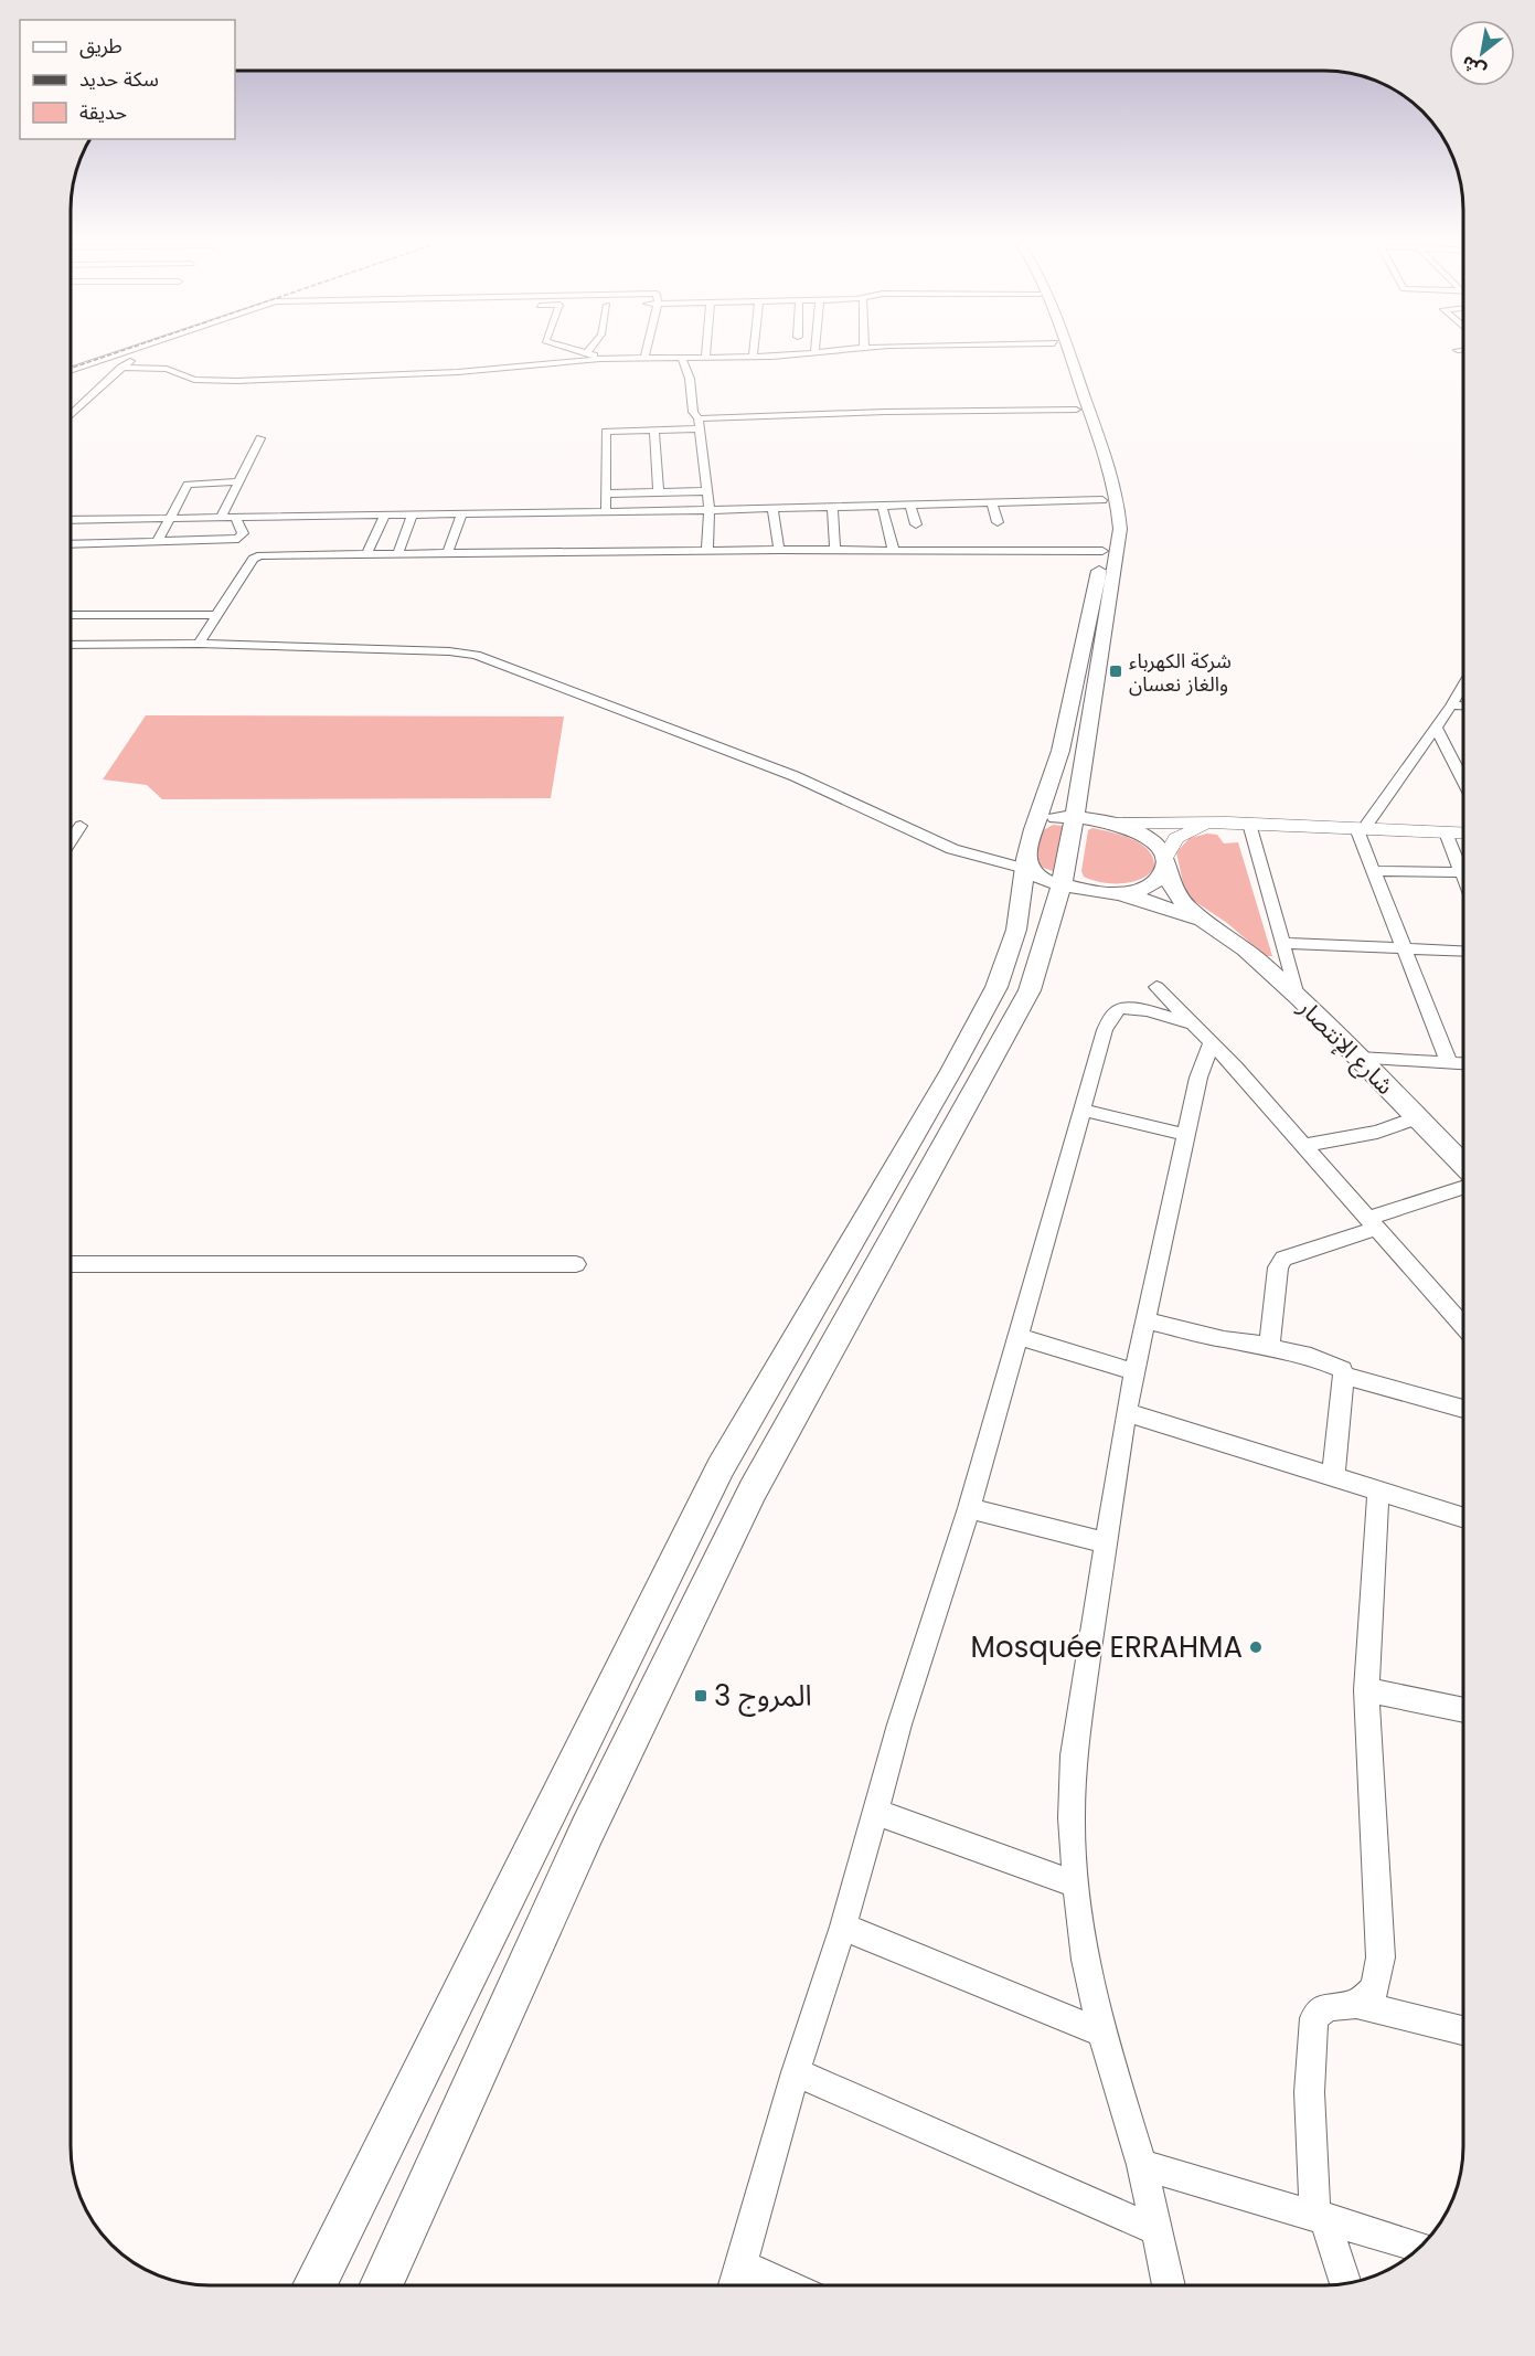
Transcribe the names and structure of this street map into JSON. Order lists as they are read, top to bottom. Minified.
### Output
{"streets":{"main road":["شارع الإنتصار"]},"places":{"transit":["شركة الكهرباء والغاز نعسان","المروج 3"],"other":["Mosquée ERRAHMA"]},"legend":["طريق","سكة حديد","حديقة"],"north":"bottom left"}
